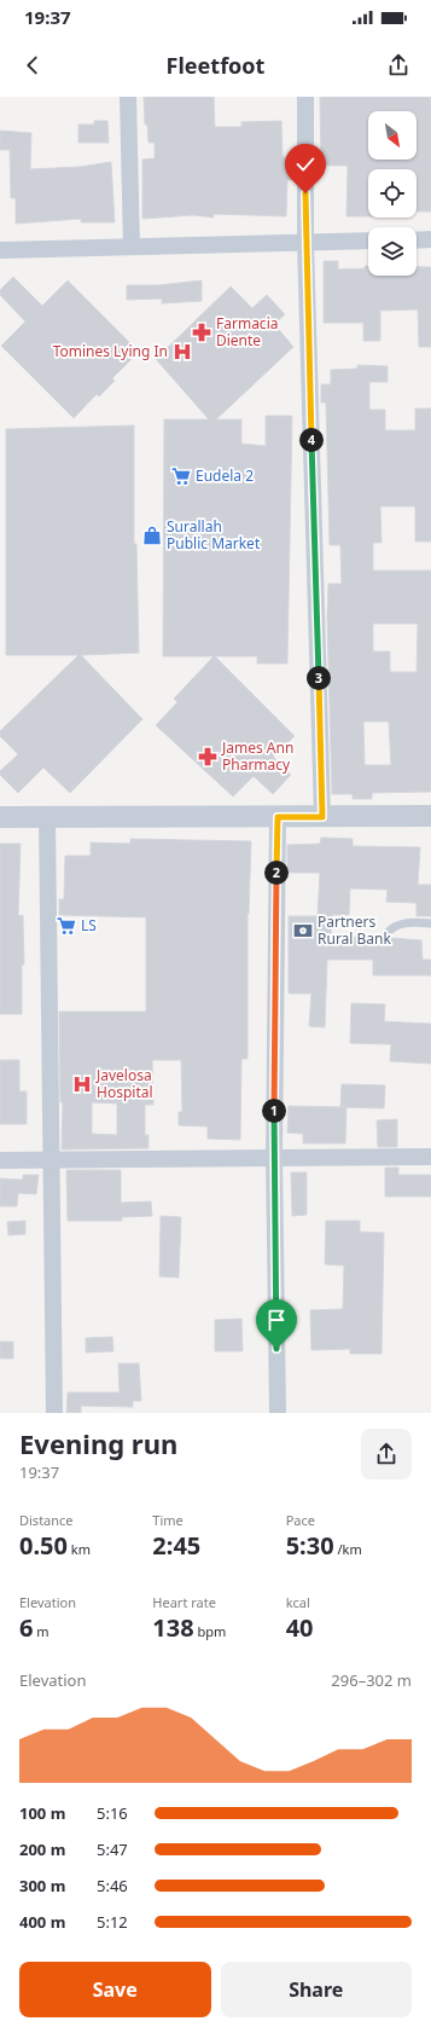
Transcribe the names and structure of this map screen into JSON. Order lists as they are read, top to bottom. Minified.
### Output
{"places":{"pharmacy":["Farmacia Diente","James Ann Pharmacy"],"hospital":["Tomines Lying In","Javelosa Hospital"],"supermarket":["Eudela 2","LS"],"shop":["Surallah Public Market"],"bank":["Partners Rural Bank"]},"north":"bottom right","page":{"status":"19:37","header":"Fleetfoot","pins":["4","3","2","1"],"heading":["Evening run","19:37"],"stats":[["Distance","0.50 km"],["Time","2:45"],["Pace","5:30 /km"],["Elevation","6 m"],["Heart rate","138 bpm"],["kcal","40"]],"chart":["Elevation","296–302 m"],"list":[{"name":"100 m","note":"5:16"},{"name":"200 m","note":"5:47"},{"name":"300 m","note":"5:46"},{"name":"400 m","note":"5:12"}],"buttons":["Save","Share"]}}
